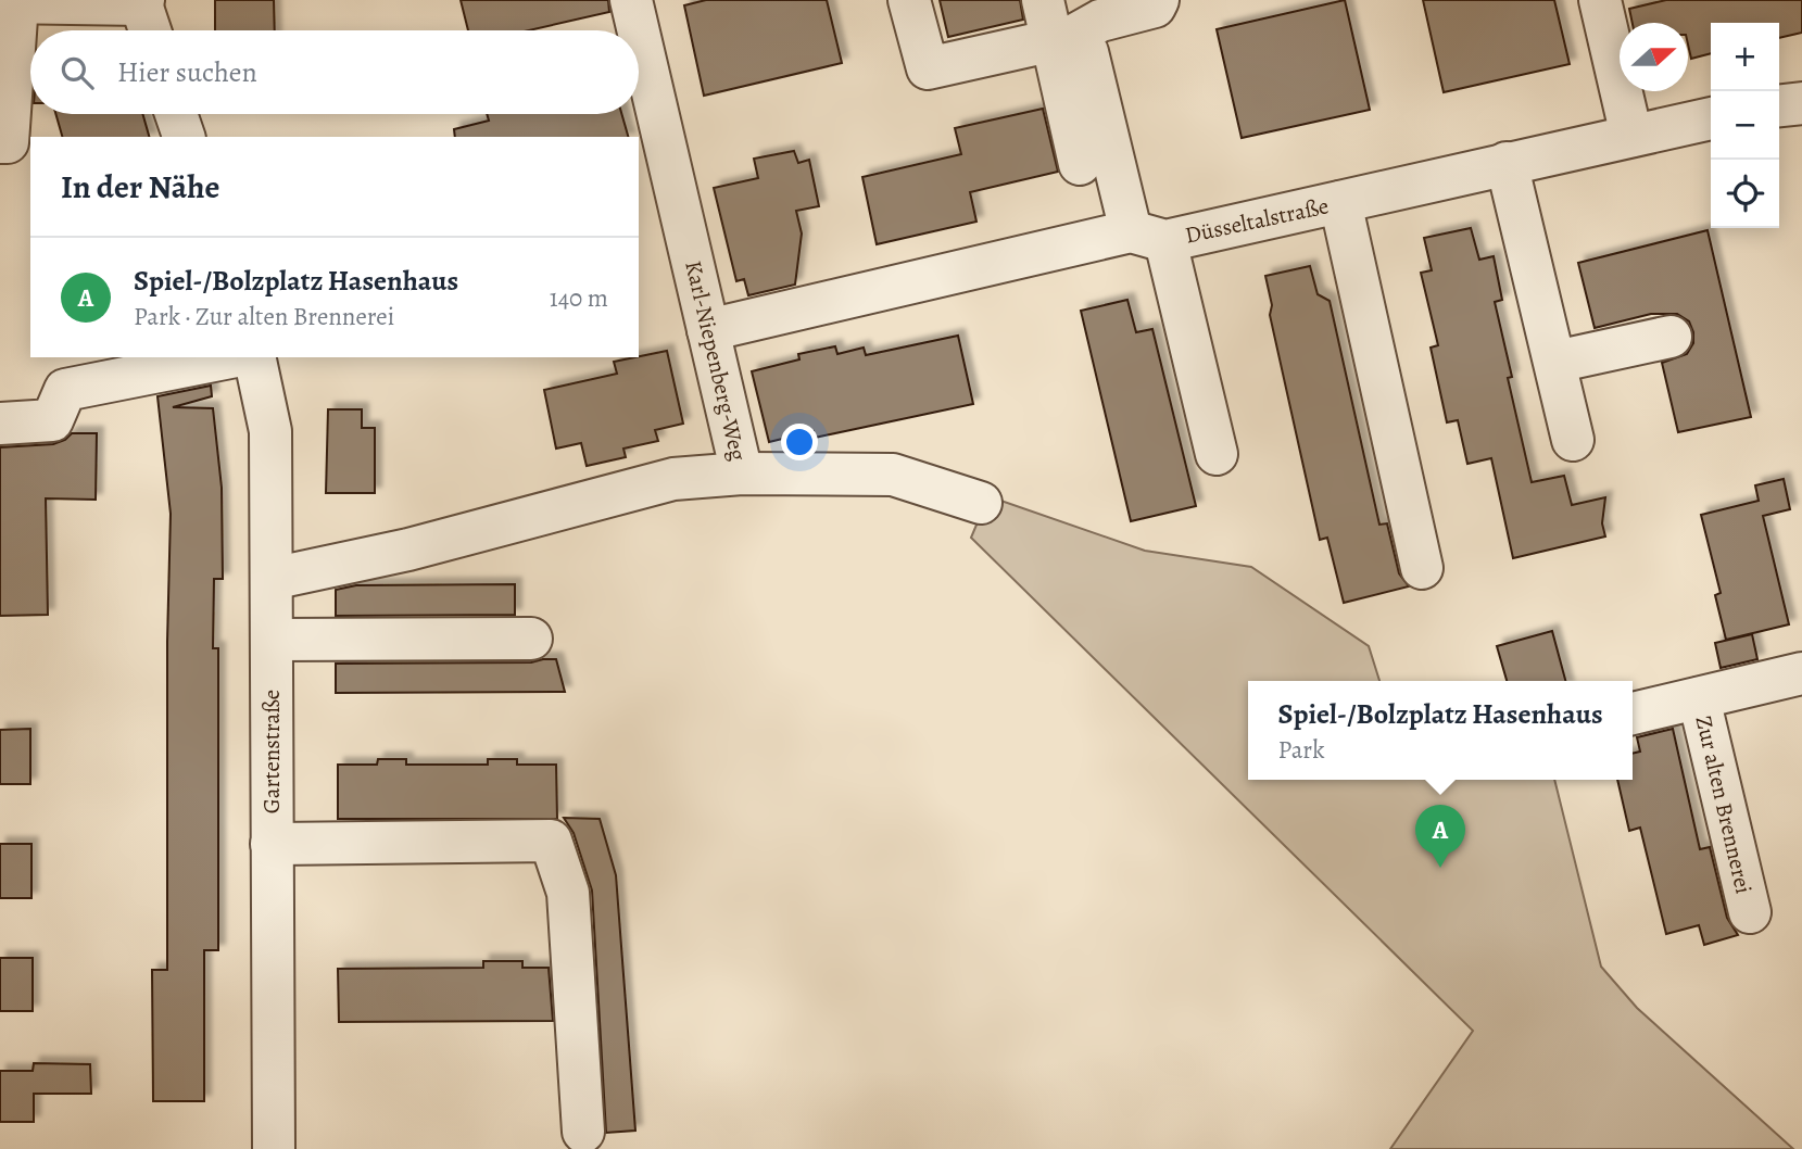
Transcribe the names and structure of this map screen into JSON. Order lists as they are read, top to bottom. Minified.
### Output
{"streets":{"street":["Düsseltalstraße","Karl-Niepenberg-Weg","Gartenstraße","Zur alten Brennerei"]},"crossings":[["Düsseltalstraße","Karl-Niepenberg-Weg"],["Karl-Niepenberg-Weg","Gartenstraße"]],"north":"right","page":{"map_buttons":["+","−"],"search":"Hier suchen","heading":"In der Nähe","list":[{"mark":"A","name":"Spiel-/Bolzplatz Hasenhaus","note":"Park · Zur alten Brennerei","value":"140 m"}],"popup":["Spiel-/Bolzplatz Hasenhaus","Park"],"pins":"A"}}
